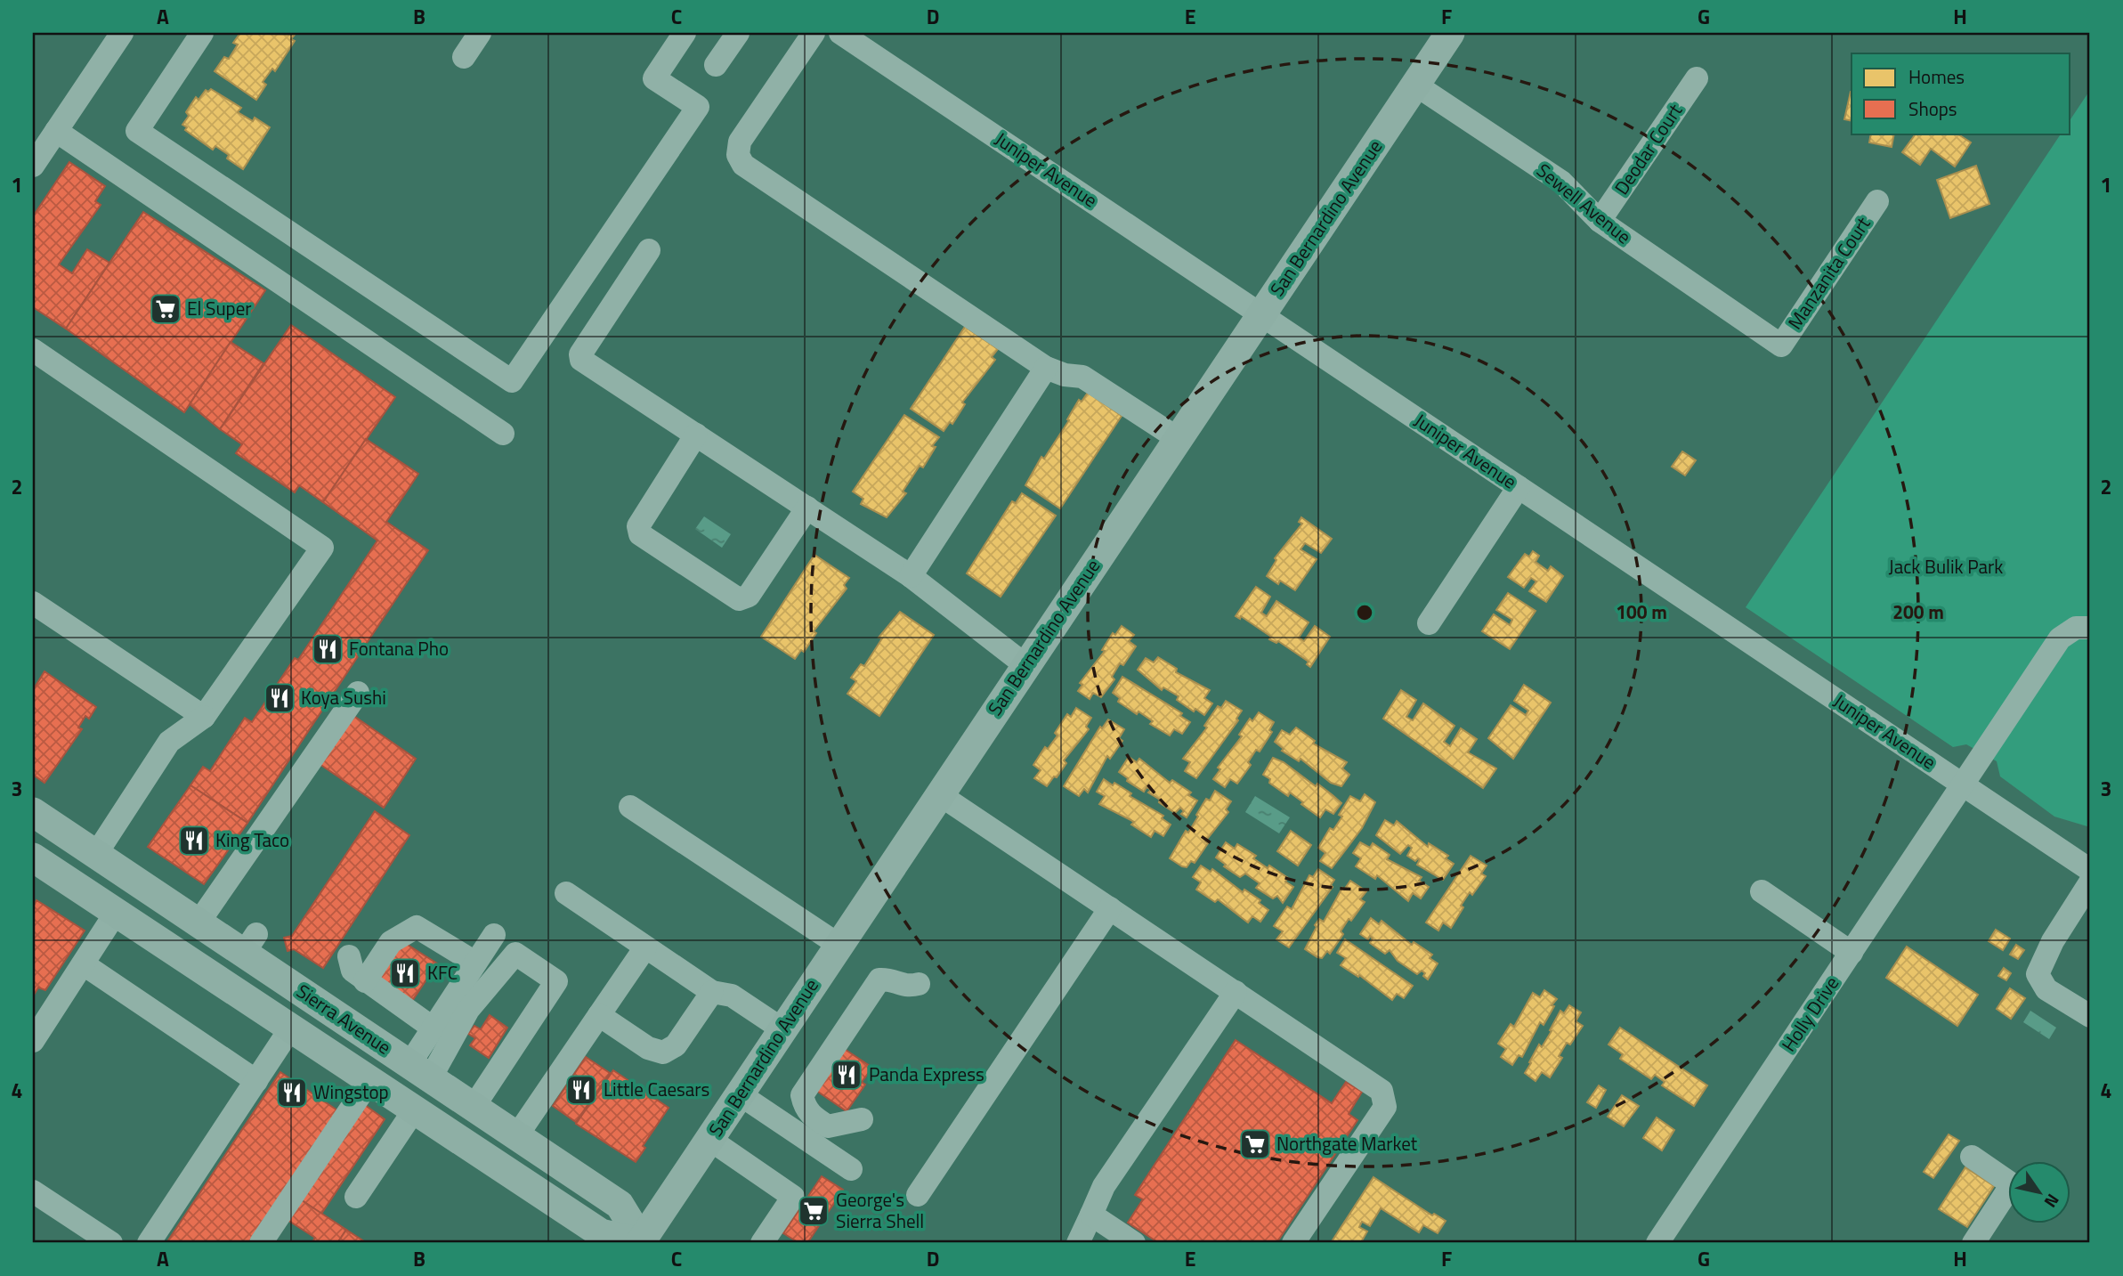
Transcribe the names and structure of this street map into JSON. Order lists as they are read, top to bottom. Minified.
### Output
{"streets":{"main road":["San Bernardino Avenue","Sierra Avenue"],"street":["Deodar Court","Juniper Avenue","Sewell Avenue","Manzanita Court","Holly Drive"]},"crossings":[["Deodar Court","Sewell Avenue"],["Juniper Avenue","San Bernardino Avenue"],["Juniper Avenue","Holly Drive"],["Sewell Avenue","San Bernardino Avenue"],["Sewell Avenue","Manzanita Court"],["San Bernardino Avenue","Sierra Avenue"]],"parks":["Jack Bulik Park"],"places":{"supermarket":["El Super","Northgate Market","George's Sierra Shell"],"restaurant":["Fontana Pho","Koya Sushi","King Taco","KFC","Panda Express","Little Caesars","Wingstop"]},"legend":["Homes","Shops"],"north":"bottom right","grid":{"columns":["A","B","C","D","E","F","G","H"],"rows":["1","2","3","4"]},"rings":["100 m","200 m"]}
